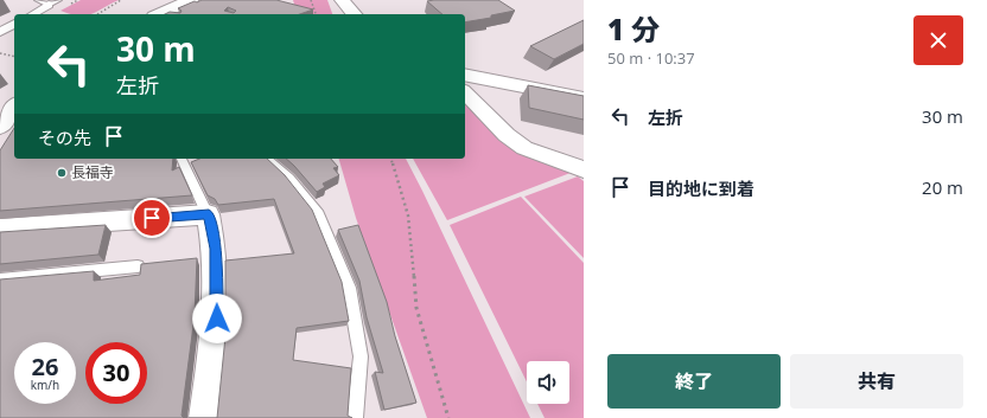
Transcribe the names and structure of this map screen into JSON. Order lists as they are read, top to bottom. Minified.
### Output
{"places":["長福寺"],"page":{"heading":["1 分","50 m · 10:37"],"turn":["30 m","左折"],"list":[{"name":"左折","value":"30 m"},{"name":"目的地に到着","value":"20 m"}],"then":"その先","speed":"26 km/h","limit":"30","buttons":["終了","共有"]}}
